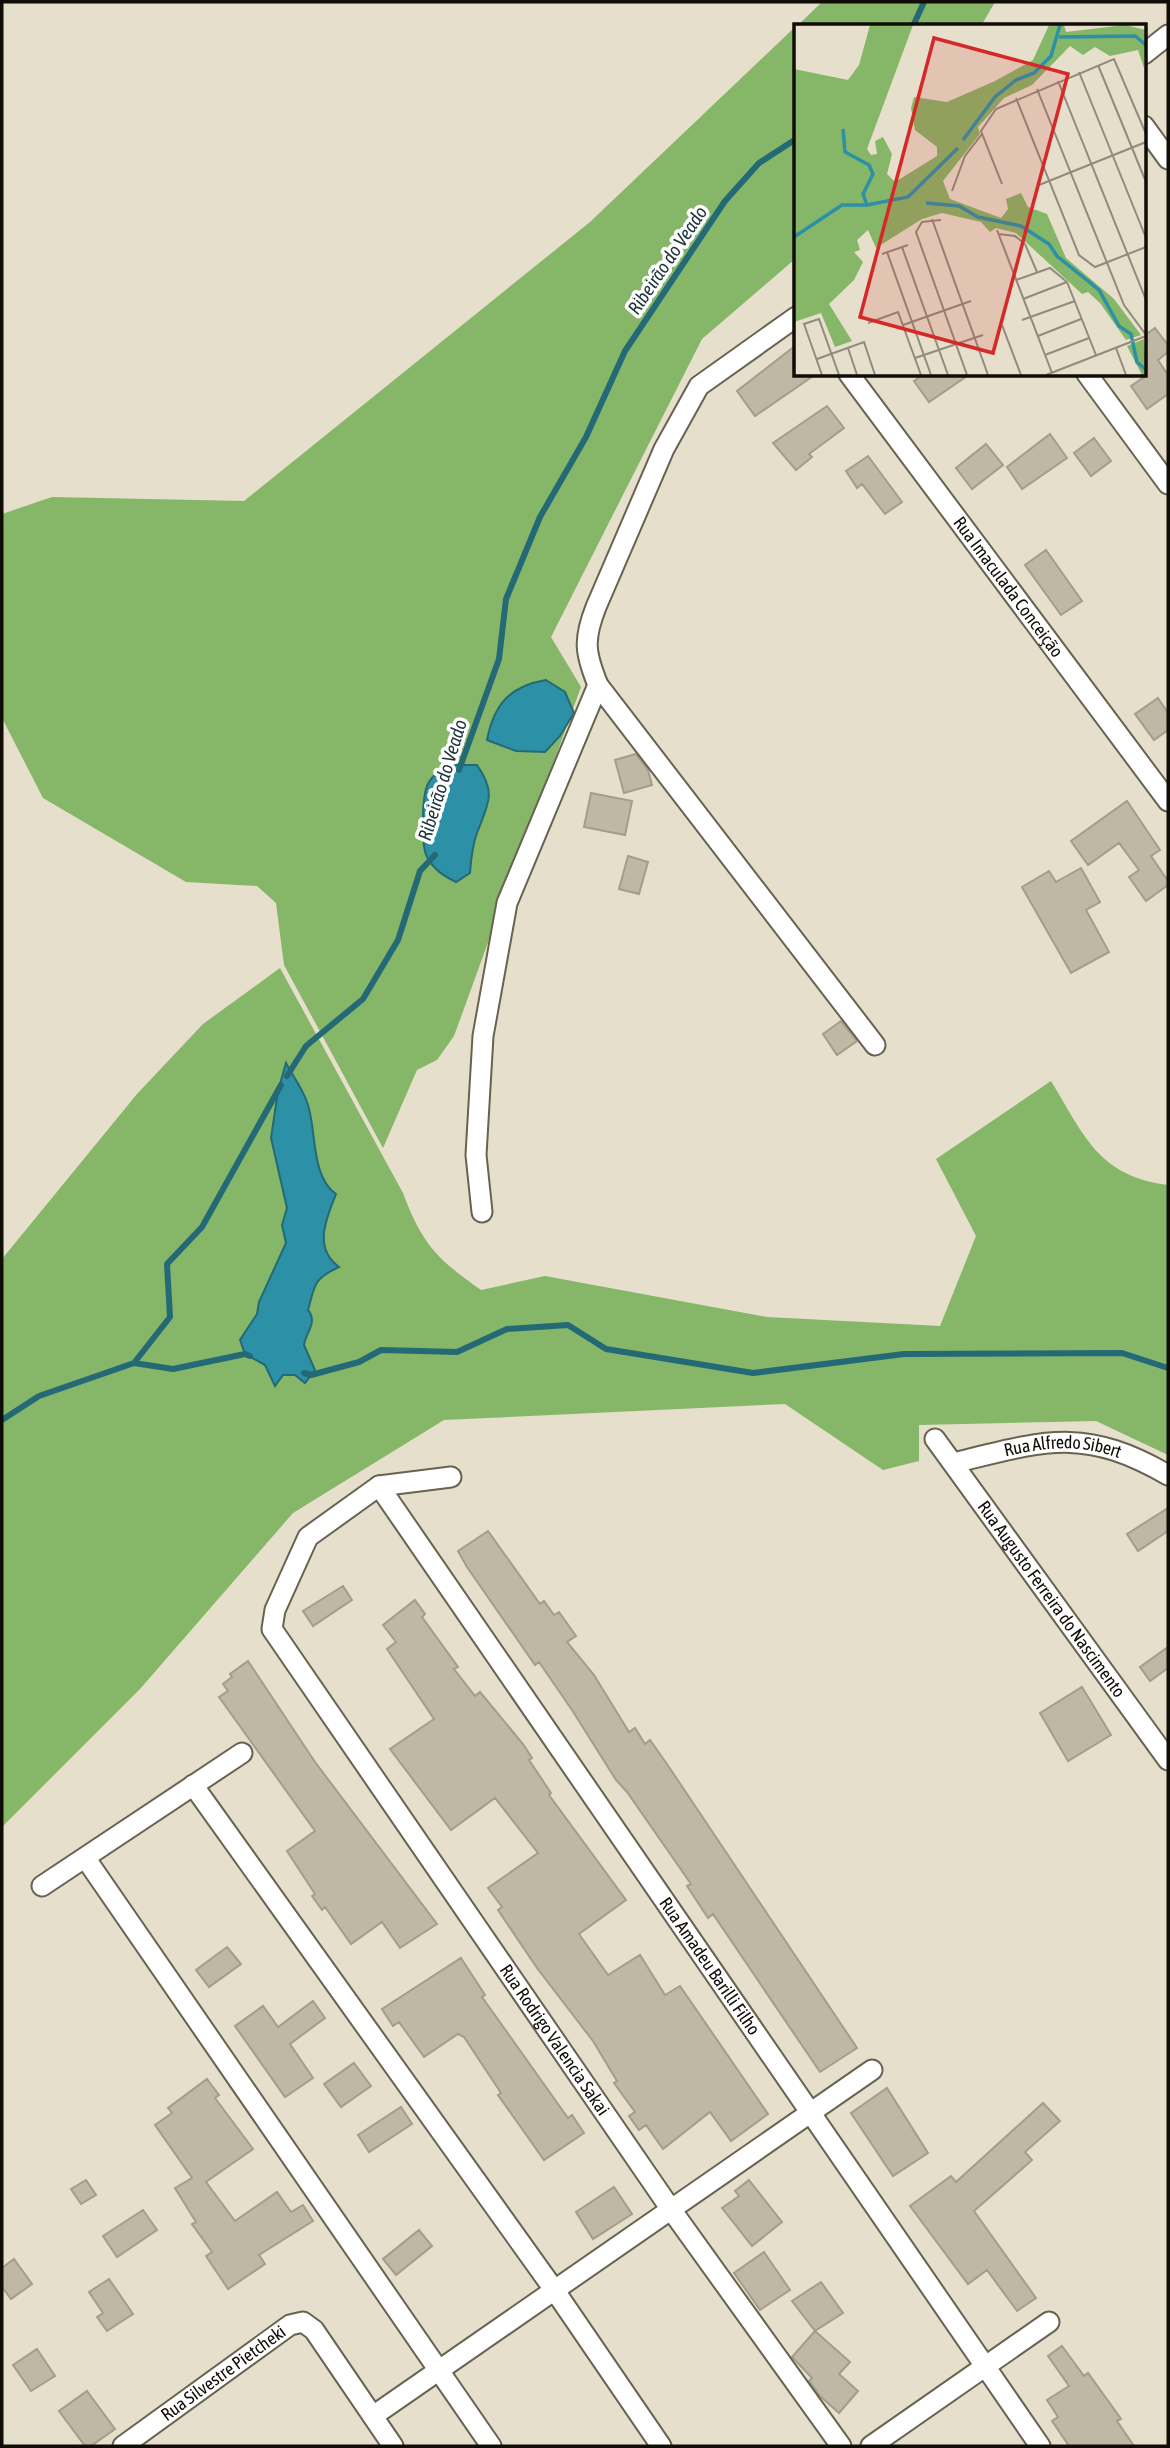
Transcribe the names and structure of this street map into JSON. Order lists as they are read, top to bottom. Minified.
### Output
{"streets":{"street":["Rua Imaculada Conceição","Rua Alfredo Sibert","Rua Augusto Ferreira do Nascimento","Rua Amadeu Barilli Filho","Rua Rodrigo Valencia Sakai","Rua Silvestre Pietcheki"]},"crossings":[["Rua Alfredo Sibert","Rua Augusto Ferreira do Nascimento"],["Rua Amadeu Barilli Filho","Rua Rodrigo Valencia Sakai"]],"water":["Ribeirão do Veado"]}
